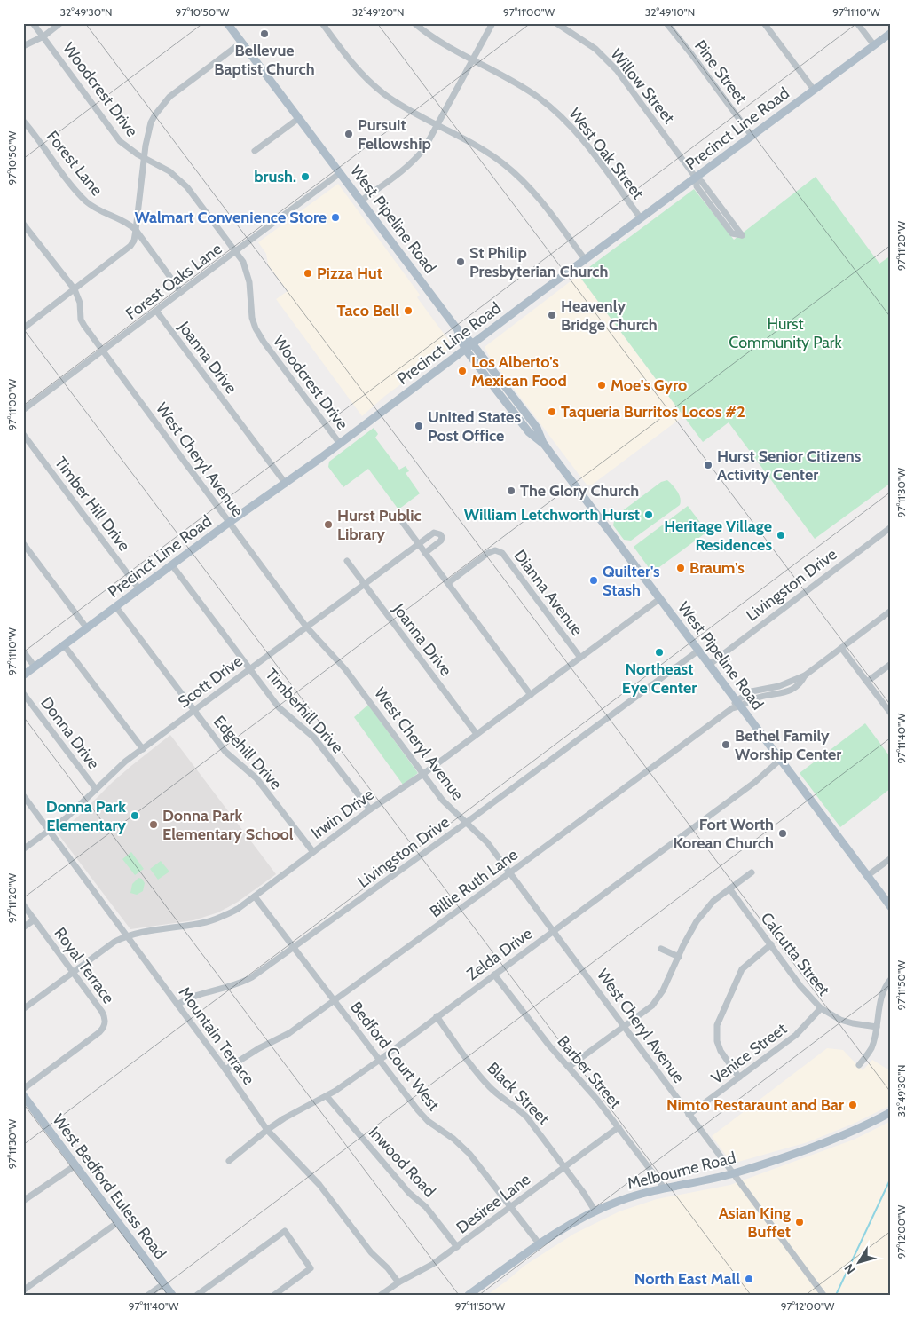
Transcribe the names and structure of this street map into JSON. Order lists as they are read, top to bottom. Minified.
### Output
{"streets":{"main road":["Precinct Line Road","West Pipeline Road","Melbourne Road","West Bedford Euless Road"],"street":["Pine Street","Willow Street","Woodcrest Drive","West Oak Street","Forest Lane","Forest Oaks Lane","Joanna Drive","West Cheryl Avenue","Timber Hill Drive","Livingston Drive","Dianna Avenue","Scott Drive","Timberhill Drive","Donna Drive","Edgehill Drive","Irwin Drive","Billie Ruth Lane","Zelda Drive","Calcutta Street","Royal Terrace","Mountain Terrace","Venice Street","Bedford Court West","Barber Street","Black Street","Inwood Road","Desiree Lane"]},"crossings":[["Pine Street","Precinct Line Road"],["Willow Street","Precinct Line Road"],["Woodcrest Drive","Precinct Line Road"],["Woodcrest Drive","Forest Oaks Lane"],["Precinct Line Road","West Oak Street"],["Precinct Line Road","West Pipeline Road"],["Precinct Line Road","Joanna Drive"],["Precinct Line Road","West Cheryl Avenue"],["Precinct Line Road","Timber Hill Drive"],["Precinct Line Road","Timberhill Drive"],["Precinct Line Road","Edgehill Drive"],["Forest Lane","Forest Oaks Lane"],["West Pipeline Road","Forest Oaks Lane"],["West Pipeline Road","Livingston Drive"],["West Pipeline Road","Irwin Drive"],["West Pipeline Road","Billie Ruth Lane"],["West Pipeline Road","Zelda Drive"],["Forest Oaks Lane","Joanna Drive"],["Forest Oaks Lane","West Cheryl Avenue"],["Joanna Drive","Scott Drive"],["Joanna Drive","Irwin Drive"],["West Cheryl Avenue","Livingston Drive"],["West Cheryl Avenue","Scott Drive"],["West Cheryl Avenue","Irwin Drive"],["West Cheryl Avenue","Billie Ruth Lane"],["West Cheryl Avenue","Zelda Drive"],["West Cheryl Avenue","Venice Street"],["West Cheryl Avenue","Melbourne Road"],["Livingston Drive","Mountain Terrace"],["Livingston Drive","Bedford Court West"],["Dianna Avenue","Irwin Drive"],["Scott Drive","Timberhill Drive"],["Scott Drive","Donna Drive"],["Scott Drive","Edgehill Drive"],["Scott Drive","Mountain Terrace"],["Timberhill Drive","Irwin Drive"],["Edgehill Drive","Irwin Drive"],["Irwin Drive","Royal Terrace"],["Irwin Drive","Mountain Terrace"],["Irwin Drive","Bedford Court West"],["Billie Ruth Lane","Mountain Terrace"],["Billie Ruth Lane","Bedford Court West"],["Zelda Drive","Mountain Terrace"],["Zelda Drive","Bedford Court West"],["Zelda Drive","Barber Street"],["Zelda Drive","Black Street"],["Zelda Drive","Inwood Road"],["Calcutta Street","Venice Street"],["Mountain Terrace","Desiree Lane"],["Bedford Court West","Melbourne Road"],["Bedford Court West","Desiree Lane"],["Barber Street","Melbourne Road"],["Barber Street","Desiree Lane"],["Black Street","Melbourne Road"],["Black Street","Desiree Lane"],["Inwood Road","Desiree Lane"]],"parks":["Hurst Community Park"],"places":["Bellevue Baptist Church","Pursuit Fellowship","brush.","Walmart Convenience Store","St Philip Presbyterian Church","Pizza Hut","Taco Bell","Heavenly Bridge Church","Los Alberto's Mexican Food","Moe's Gyro","Taqueria Burritos Locos #2","United States Post Office","Hurst Senior Citizens Activity Center","The Glory Church","William Letchworth Hurst","Hurst Public Library","Heritage Village Residences","Braum's","Quilter's Stash","Northeast Eye Center","Bethel Family Worship Center","Donna Park Elementary","Donna Park Elementary School","Fort Worth Korean Church","Nimto Restaraunt and Bar","Asian King Buffet","North East Mall"],"north":"bottom left","coordinates":["32°49'30\"N","97°10'50\"W","32°49'20\"N","97°11'00\"W","32°49'10\"N","97°11'10\"W","97°11'20\"W","97°11'30\"W","97°11'40\"W","97°11'50\"W","97°12'00\"W"]}
